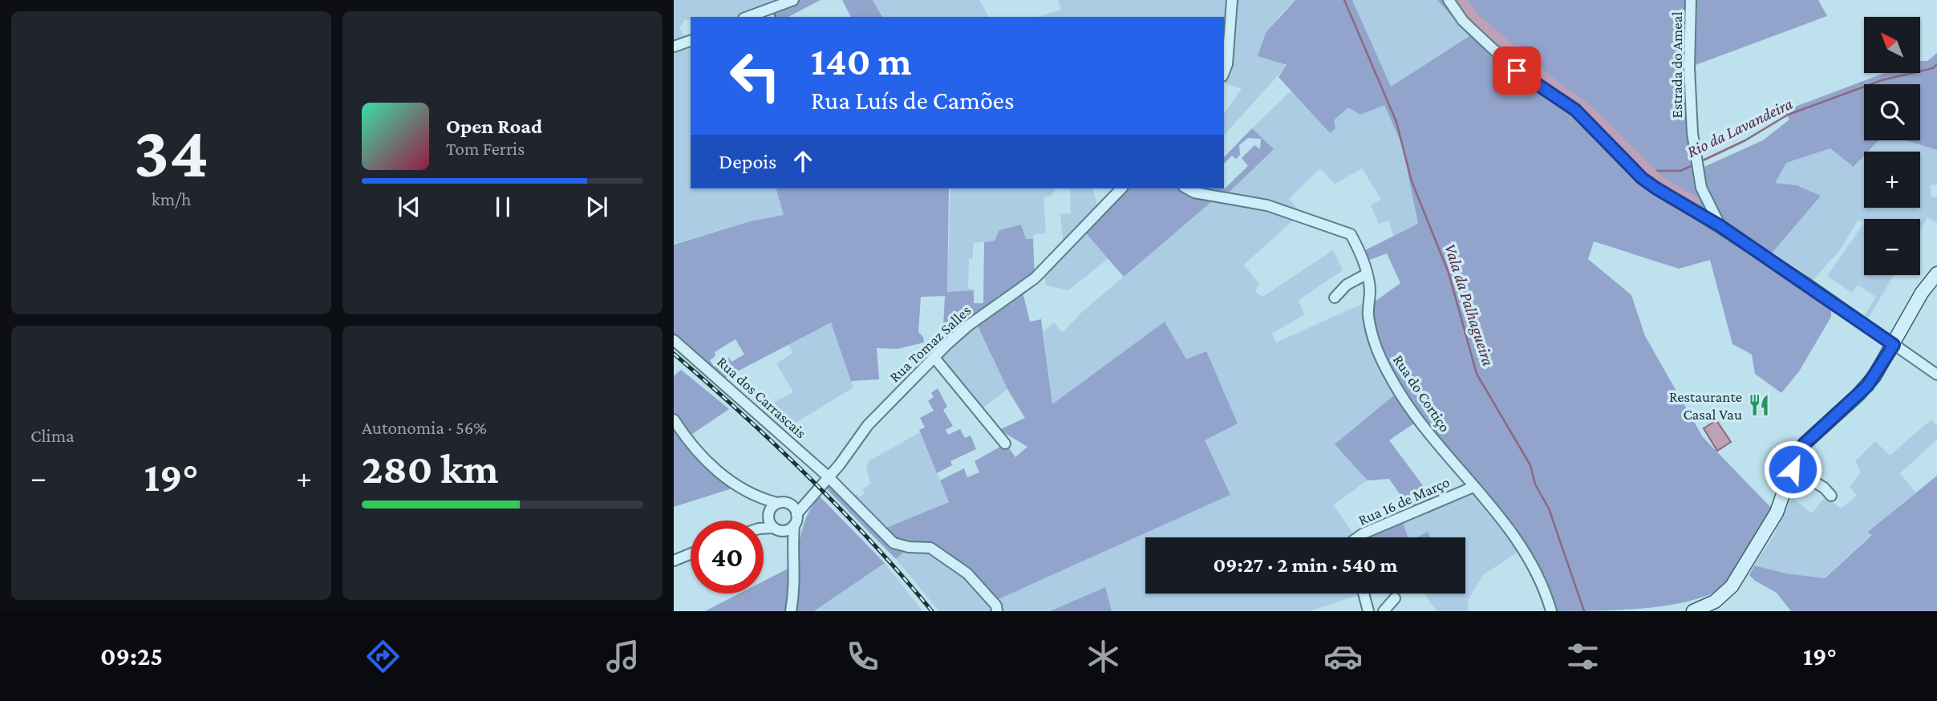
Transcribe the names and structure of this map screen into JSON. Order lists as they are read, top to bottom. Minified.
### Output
{"streets":{"street":["Estrada do Ameal","Rua Tomaz Salles","Rua do Cortiço","Rua dos Carrascais","Rua 16 de Março"]},"crossings":[["Rua Tomaz Salles","Rua dos Carrascais"],["Rua do Cortiço","Rua 16 de Março"]],"water":["Rio da Lavandeira","Vala da Palhagueira"],"places":{"restaurant":["Restaurante Casal Vau"]},"north":"top left","page":{"tile":[["34","km/h"],"Clima",["Autonomia · 56%","280 km"]],"map_buttons":["+","−"],"turn":["140 m","Rua Luís de Camões"],"song":["Open Road","Tom Ferris"],"then":"Depois","heat":["−","19°","+"],"limit":"40","trip":"09:27 · 2 min · 540 m","tabs":["09:25","19°"]}}
